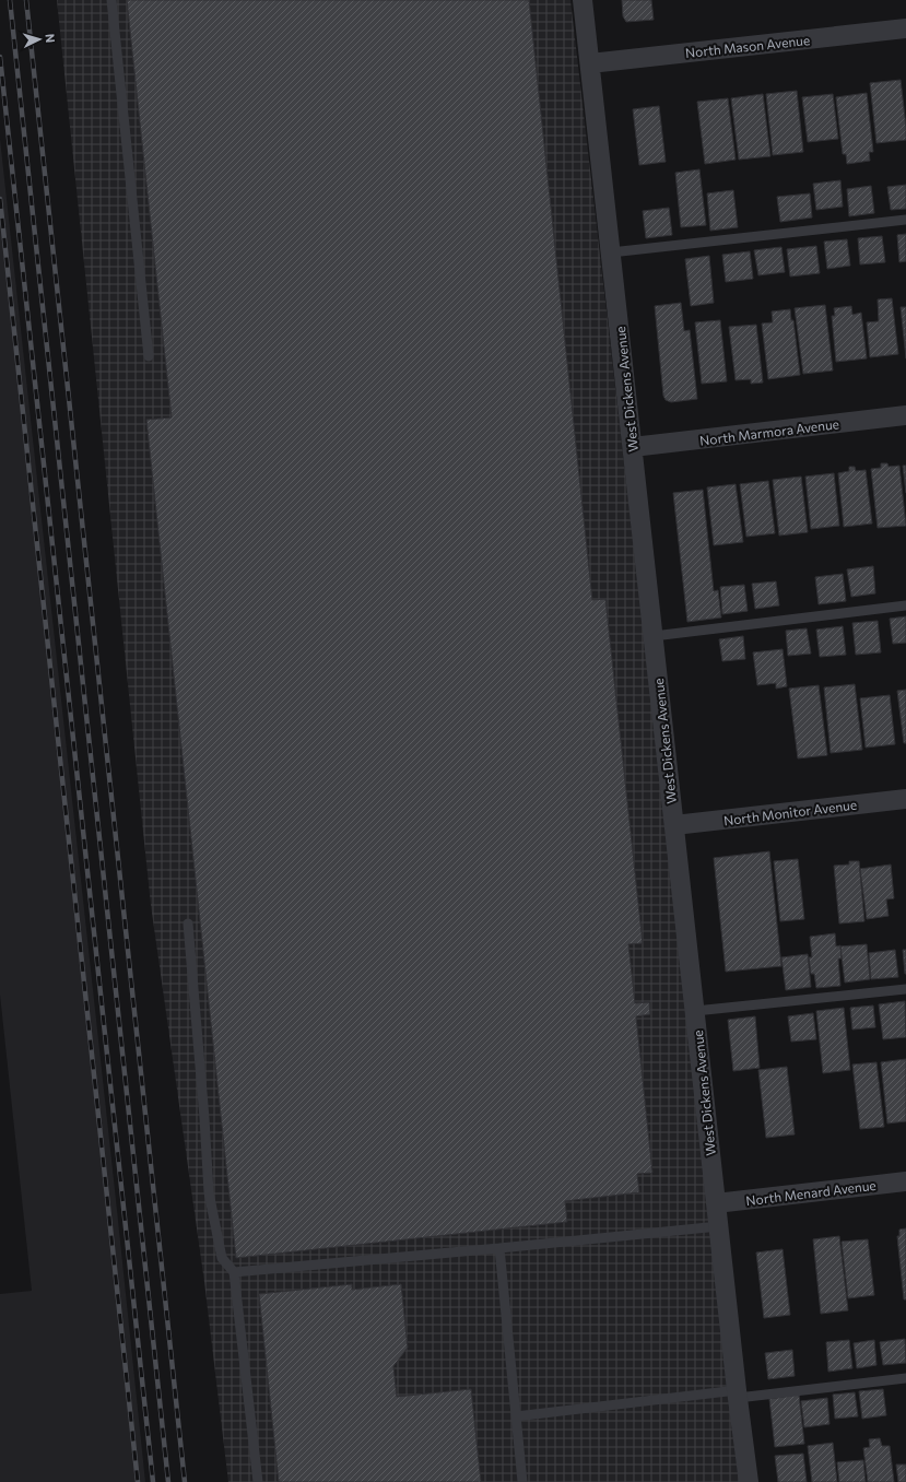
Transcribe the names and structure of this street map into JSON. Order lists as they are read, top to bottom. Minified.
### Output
{"streets":{"street":["North Mason Avenue","West Dickens Avenue","North Marmora Avenue","North Monitor Avenue","North Menard Avenue"]},"crossings":[["North Mason Avenue","West Dickens Avenue"],["West Dickens Avenue","North Marmora Avenue"],["West Dickens Avenue","North Monitor Avenue"],["West Dickens Avenue","North Menard Avenue"]],"north":"right"}
